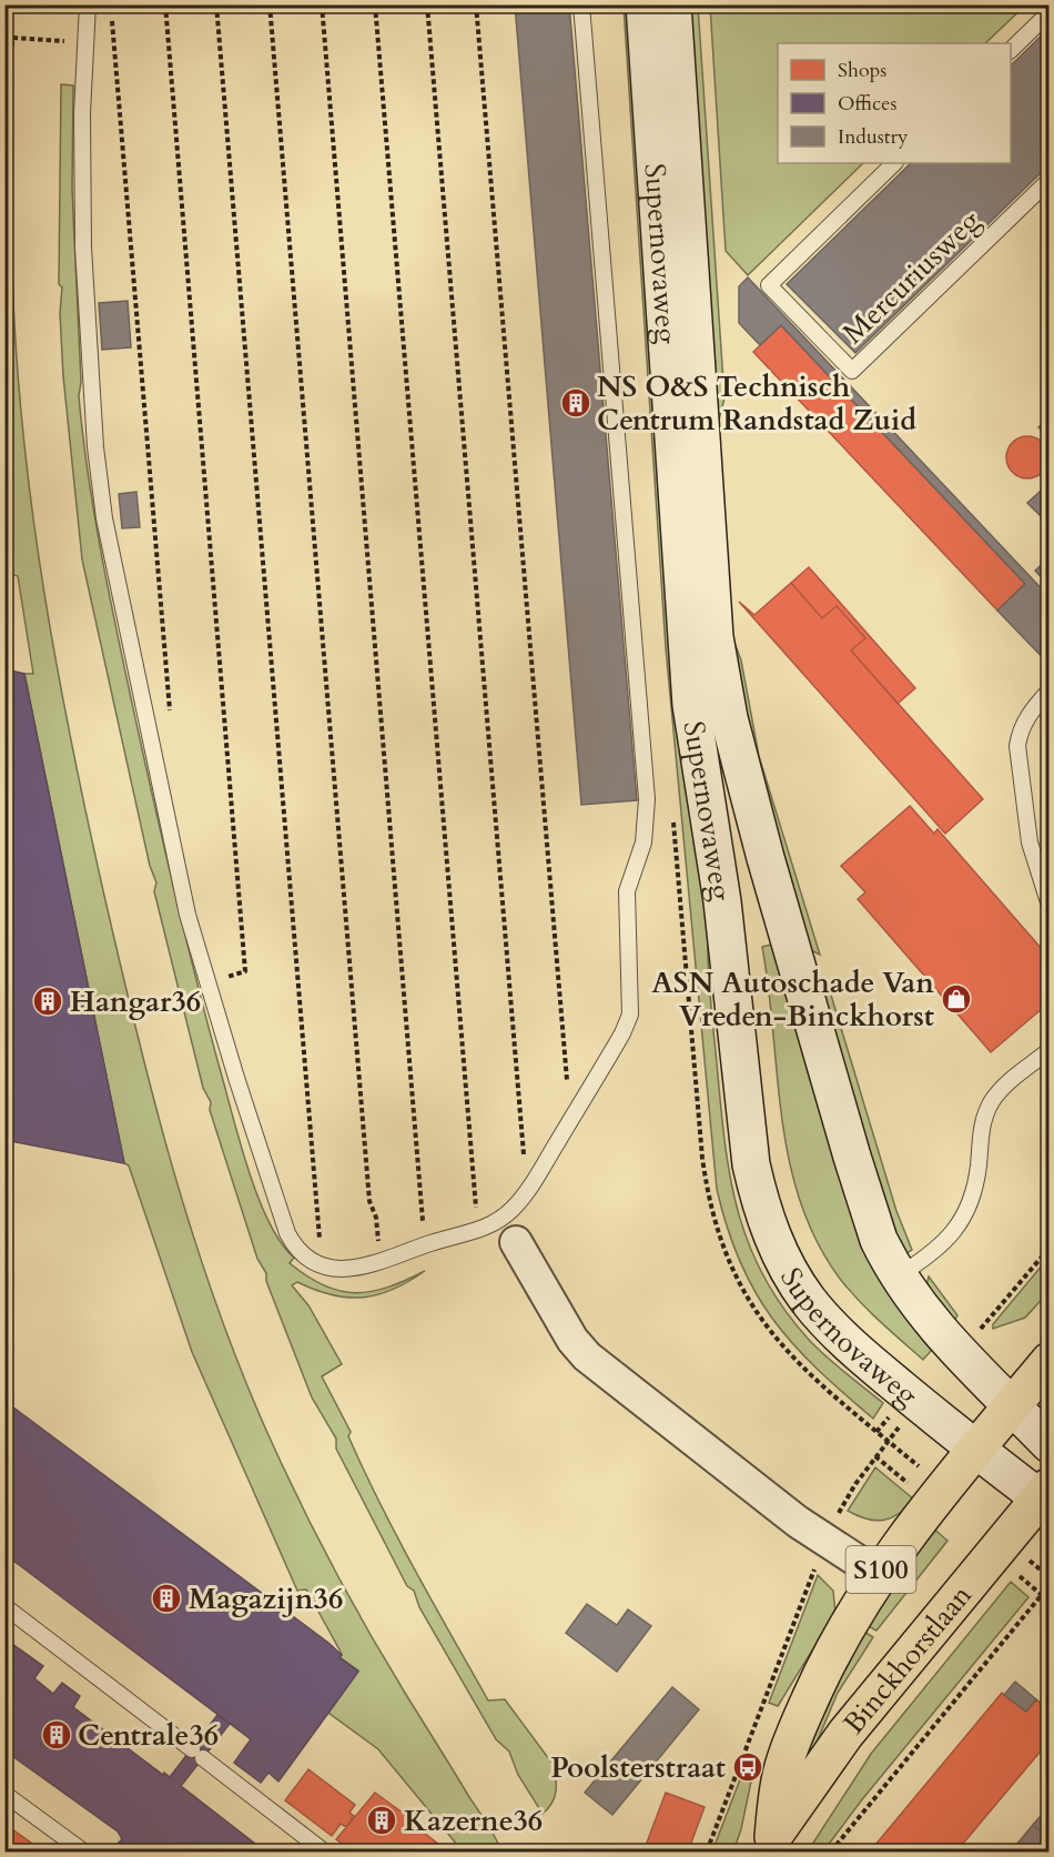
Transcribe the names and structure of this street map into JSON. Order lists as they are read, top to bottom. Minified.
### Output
{"streets":{"main road":["Supernovaweg","S100","Binckhorstlaan"],"lane":["Mercuriusweg"]},"crossings":[["Supernovaweg","Binckhorstlaan"]],"places":{"building":["NS O&S Technisch Centrum Randstad Zuid","Hangar36","Magazijn36","Centrale36","Kazerne36"],"shop":["ASN Autoschade Van Vreden-Binckhorst"],"bus stop":["Poolsterstraat"]},"legend":["Shops","Offices","Industry"]}
